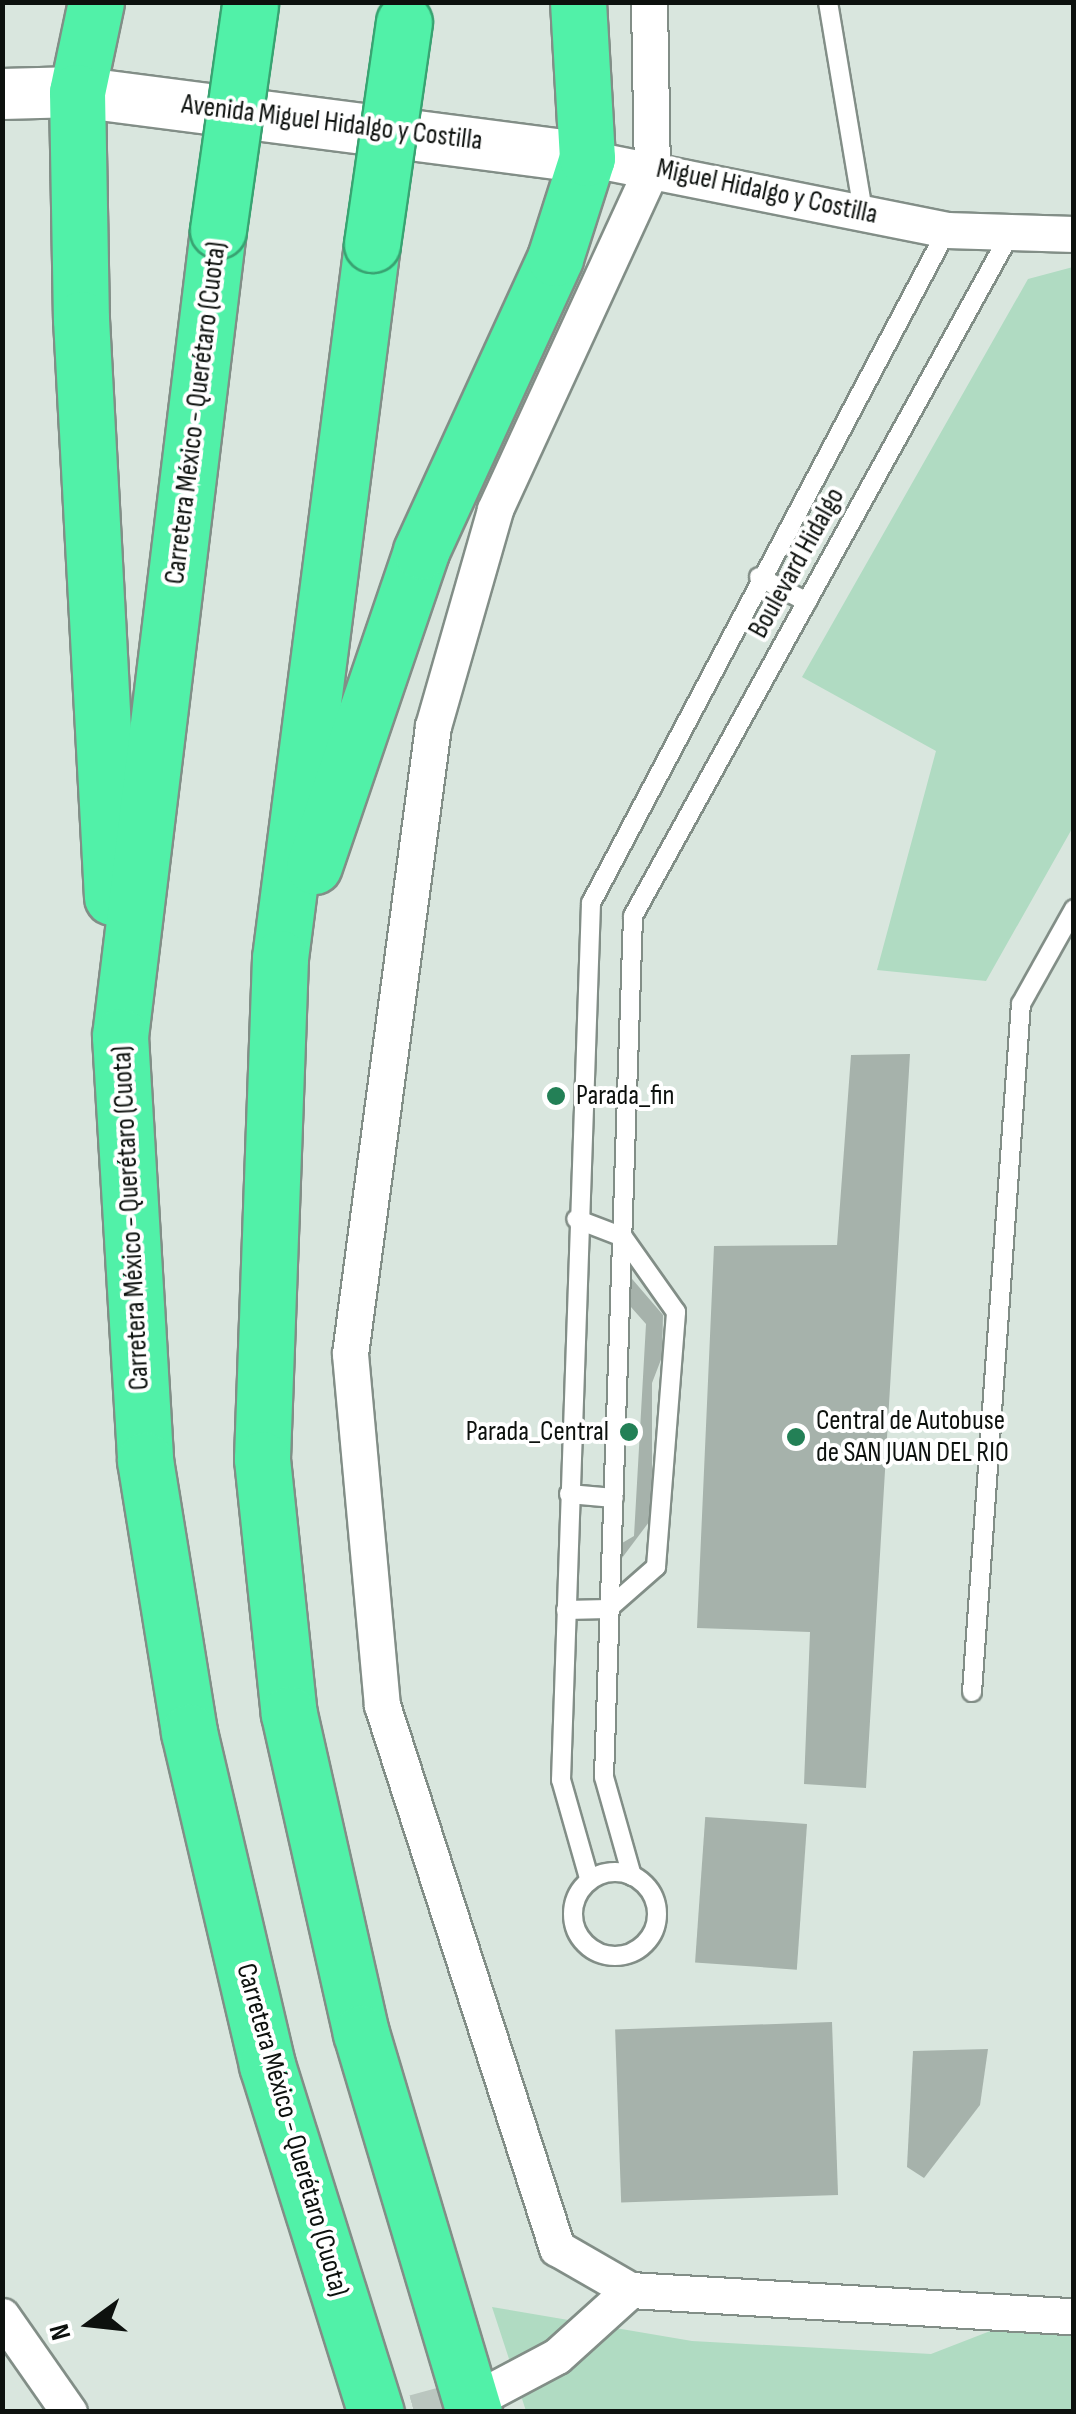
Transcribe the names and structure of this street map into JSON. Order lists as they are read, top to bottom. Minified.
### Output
{"streets":{"highway":["Carretera México - Querétaro (Cuota)"],"street":["Avenida Miguel Hidalgo y Costilla","Miguel Hidalgo y Costilla"],"lane":["Boulevard Hidalgo"]},"crossings":[["Avenida Miguel Hidalgo y Costilla","Miguel Hidalgo y Costilla"],["Miguel Hidalgo y Costilla","Boulevard Hidalgo"]],"places":["Parada_fin","Parada_Central","Central de Autobuse de SAN JUAN DEL RIO"],"north":"left"}
